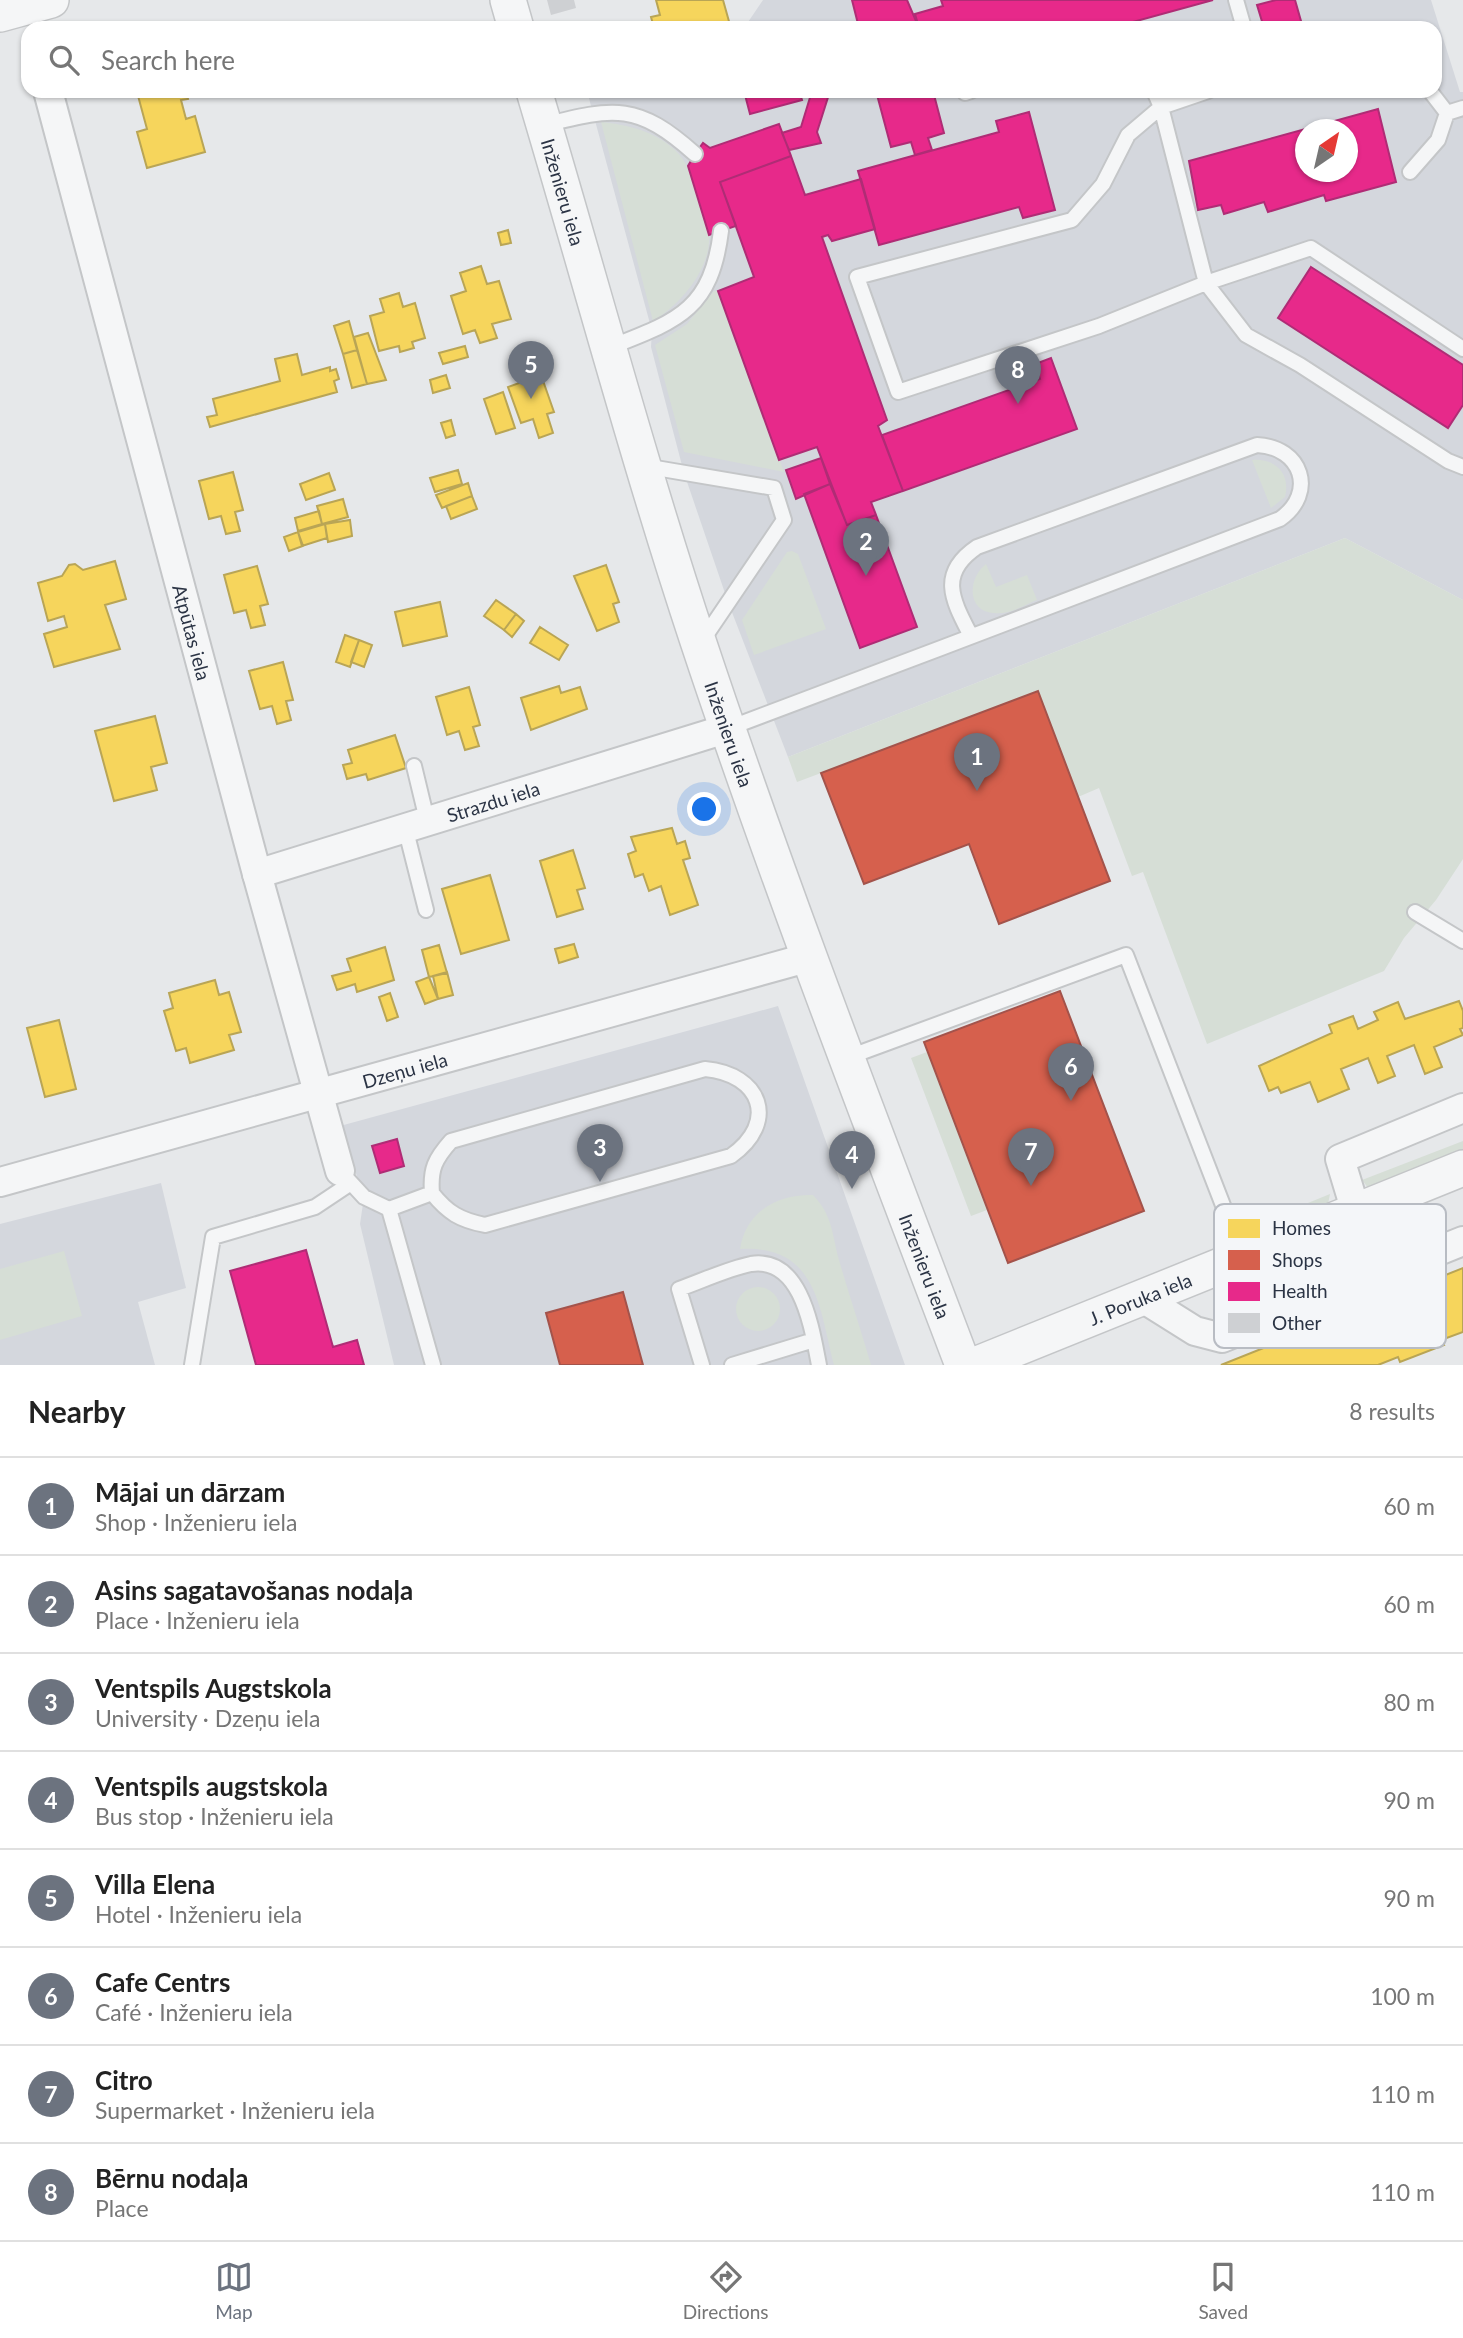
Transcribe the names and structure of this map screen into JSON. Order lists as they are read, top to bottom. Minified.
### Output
{"streets":{"street":["Inženieru iela","Atpūtas iela","Strazdu iela","Dzeņu iela","J. Poruka iela"]},"crossings":[["Inženieru iela","Strazdu iela"],["Inženieru iela","Dzeņu iela"],["Atpūtas iela","Strazdu iela"],["Atpūtas iela","Dzeņu iela"]],"legend":["Homes","Shops","Health","Other"],"north":"top right","page":{"search":"Search here","pins":["5","8","2","1","6","3","7","4"],"heading":["Nearby","8 results"],"list":[{"mark":"1","name":"Mājai un dārzam","note":"Shop · Inženieru iela","value":"60 m"},{"mark":"2","name":"Asins sagatavošanas nodaļa","note":"Place · Inženieru iela","value":"60 m"},{"mark":"3","name":"Ventspils Augstskola","note":"University · Dzeņu iela","value":"80 m"},{"mark":"4","name":"Ventspils augstskola","note":"Bus stop · Inženieru iela","value":"90 m"},{"mark":"5","name":"Villa Elena","note":"Hotel · Inženieru iela","value":"90 m"},{"mark":"6","name":"Cafe Centrs","note":"Café · Inženieru iela","value":"100 m"},{"mark":"7","name":"Citro","note":"Supermarket · Inženieru iela","value":"110 m"},{"mark":"8","name":"Bērnu nodaļa","note":"Place","value":"110 m"}],"nav":["Map","Directions","Saved"]}}
